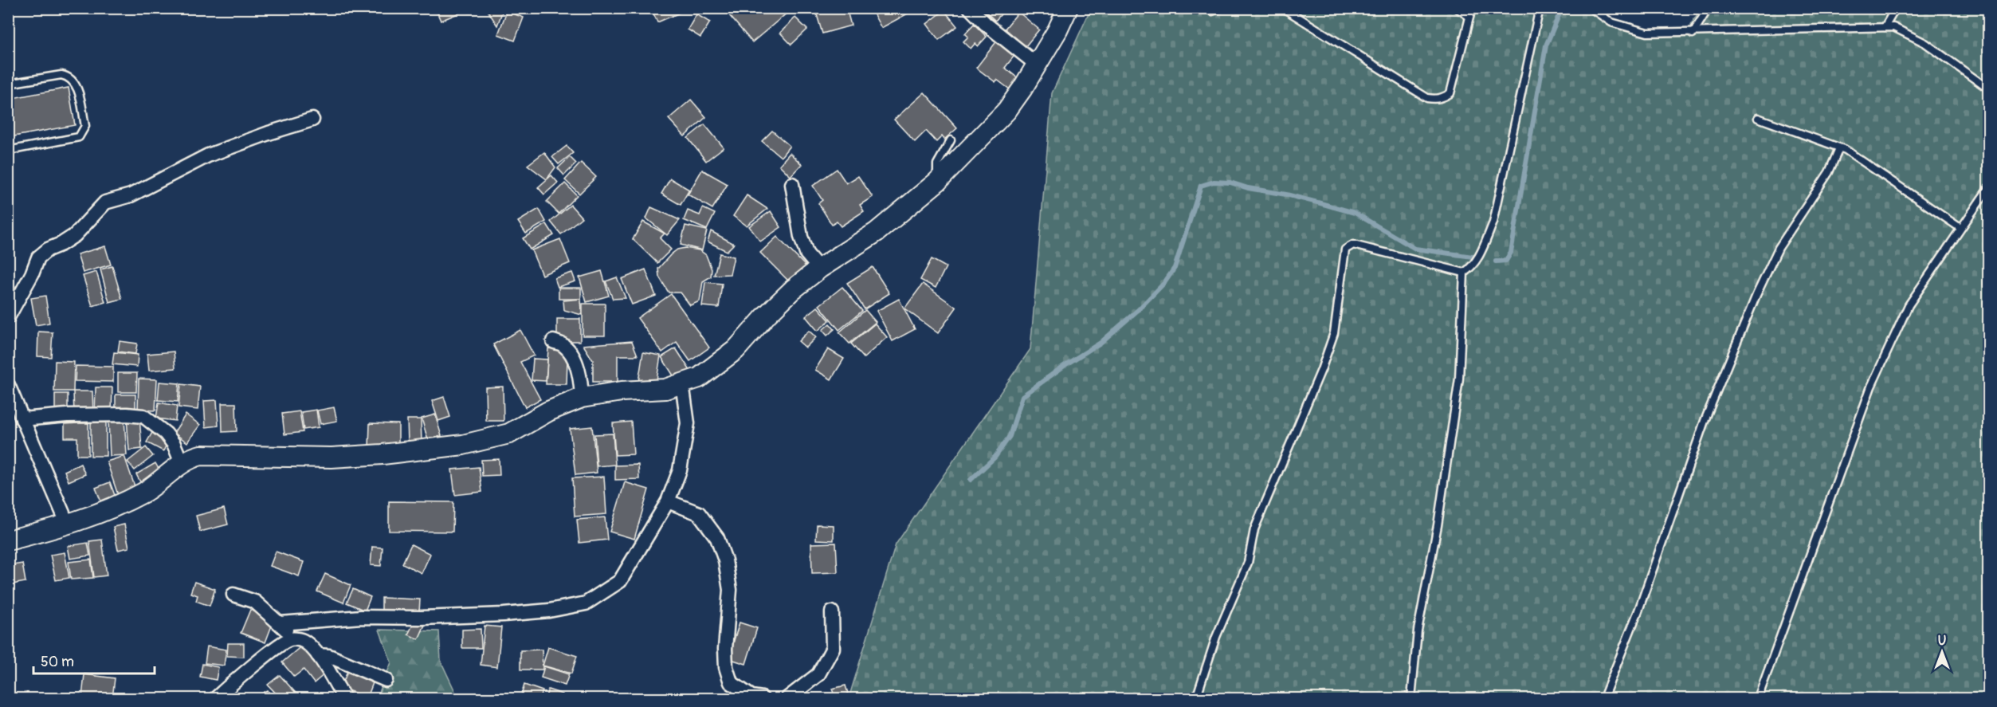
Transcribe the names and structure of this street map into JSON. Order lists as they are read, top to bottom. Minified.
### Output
{"scale_bar":"50 m","north":"top"}
